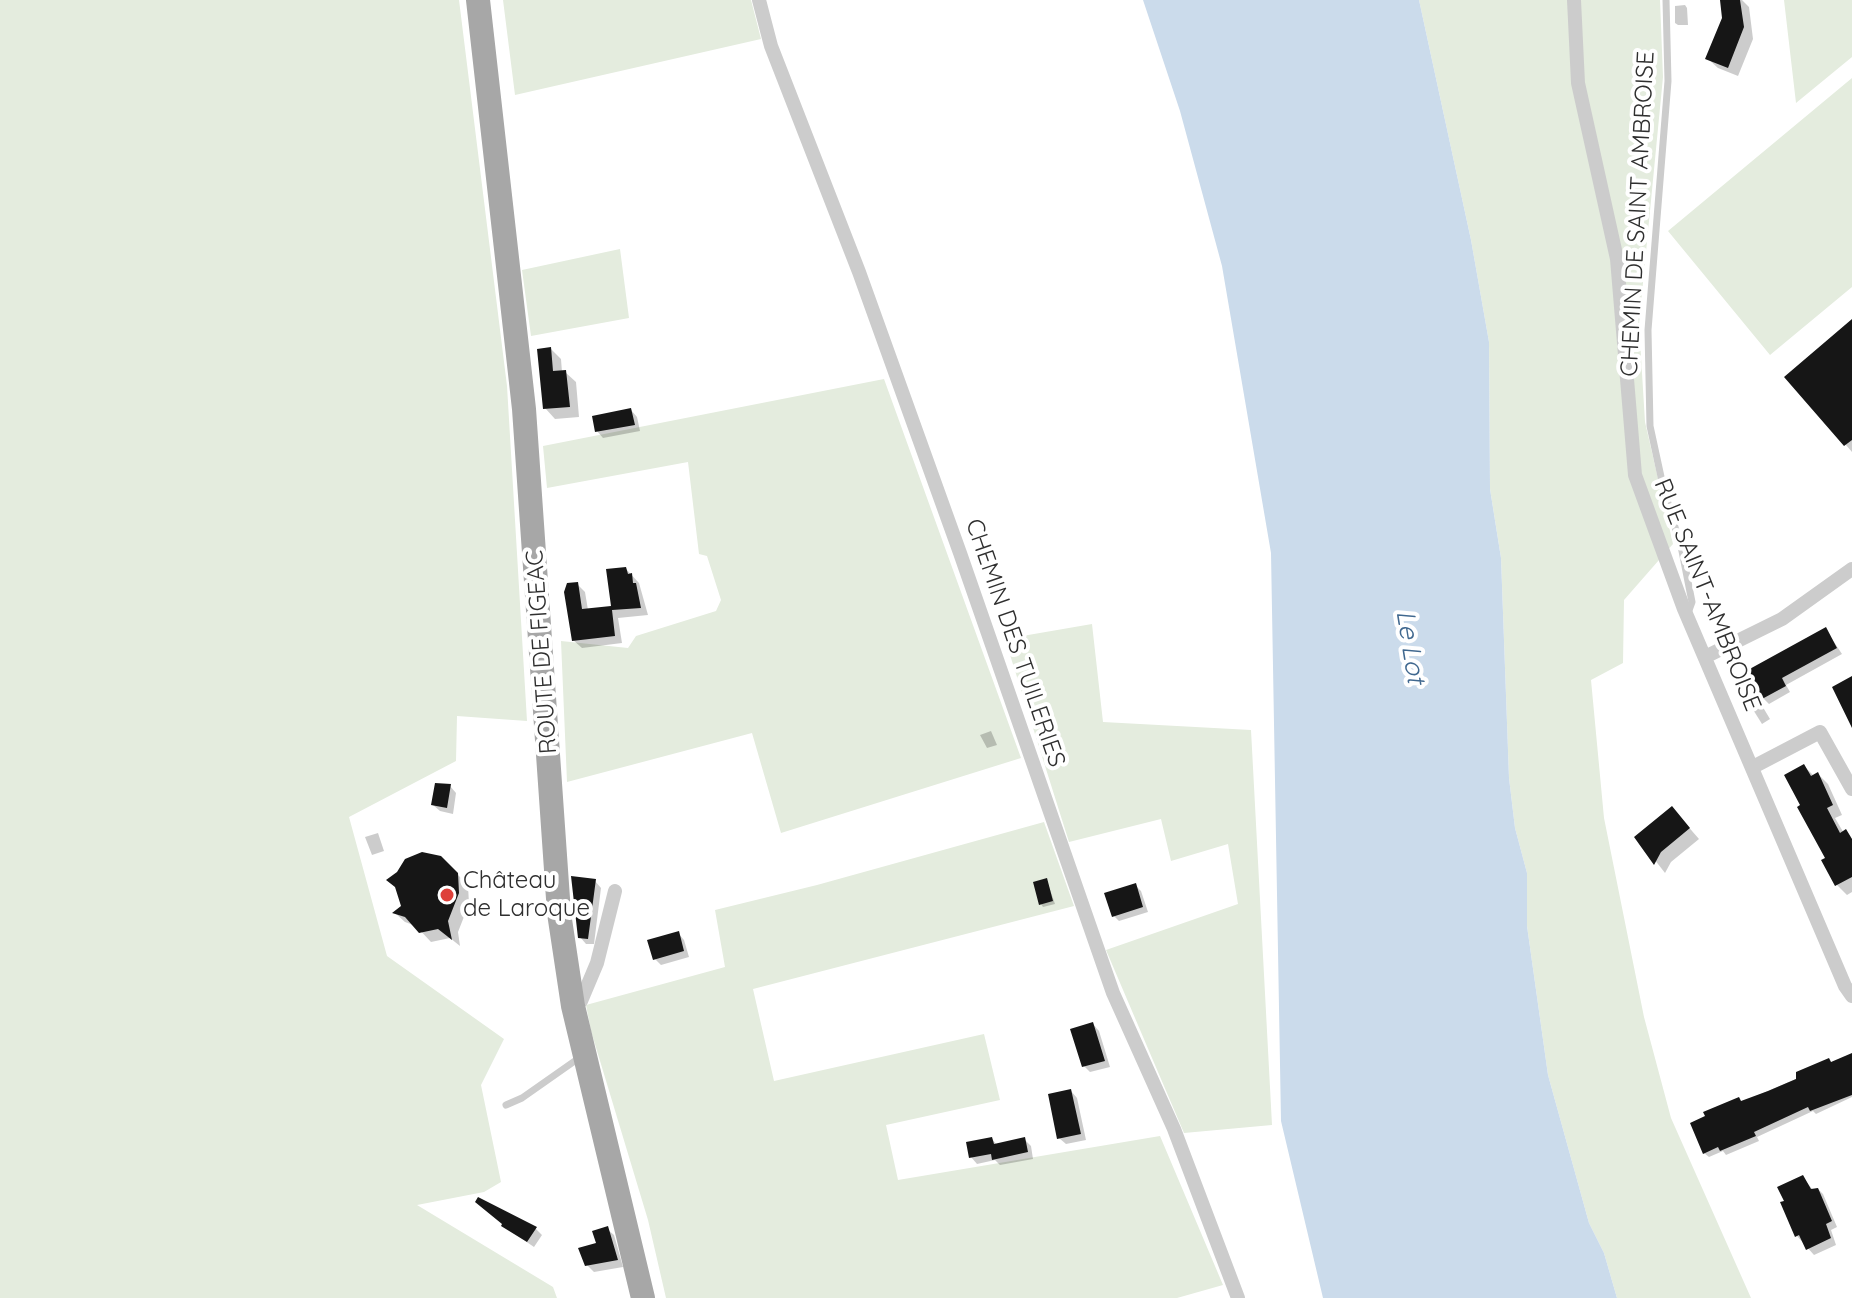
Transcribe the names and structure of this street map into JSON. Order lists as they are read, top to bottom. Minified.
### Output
{"streets":{"main road":["ROUTE DE FIGEAC"],"street":["RUE SAINT-AMBROISE","CHEMIN DES TUILERIES"],"lane":["CHEMIN DE SAINT AMBROISE"]},"crossings":[["CHEMIN DE SAINT AMBROISE","RUE SAINT-AMBROISE"]],"water":["Le Lot"],"places":["Château de Laroque"]}
